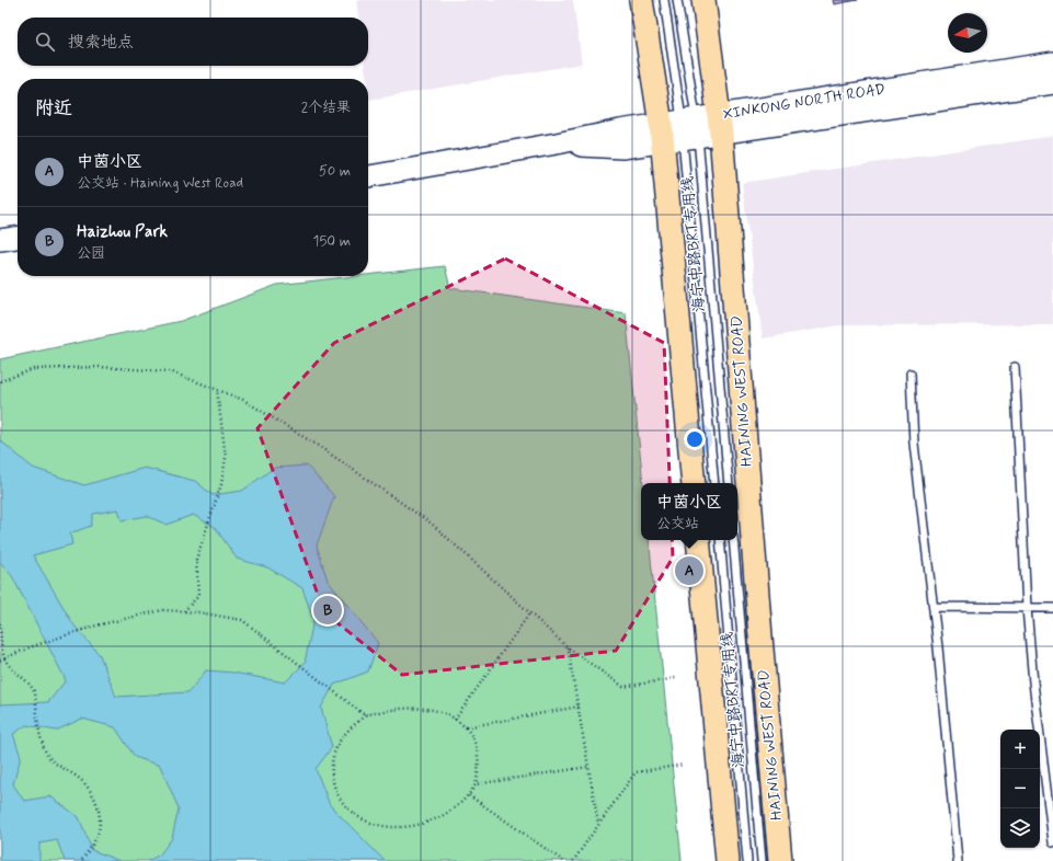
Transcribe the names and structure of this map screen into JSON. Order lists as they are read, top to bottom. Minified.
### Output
{"streets":{"main road":["XINKONG NORTH ROAD","HAINING WEST ROAD"],"lane":["海宁中路BRT专用线"]},"crossings":[["XINKONG NORTH ROAD","海宁中路BRT专用线"],["XINKONG NORTH ROAD","HAINING WEST ROAD"]],"north":"left","page":{"search":"搜索地点","heading":["附近","2个结果"],"list":[{"mark":"A","name":"中茵小区","note":"公交站 · Haining West Road","value":"50 m"},{"mark":"B","name":"Haizhou Park","note":"公园","value":"150 m"}],"popup":["中茵小区","公交站"],"pins":["A","B"],"map_buttons":["+","−"]}}
